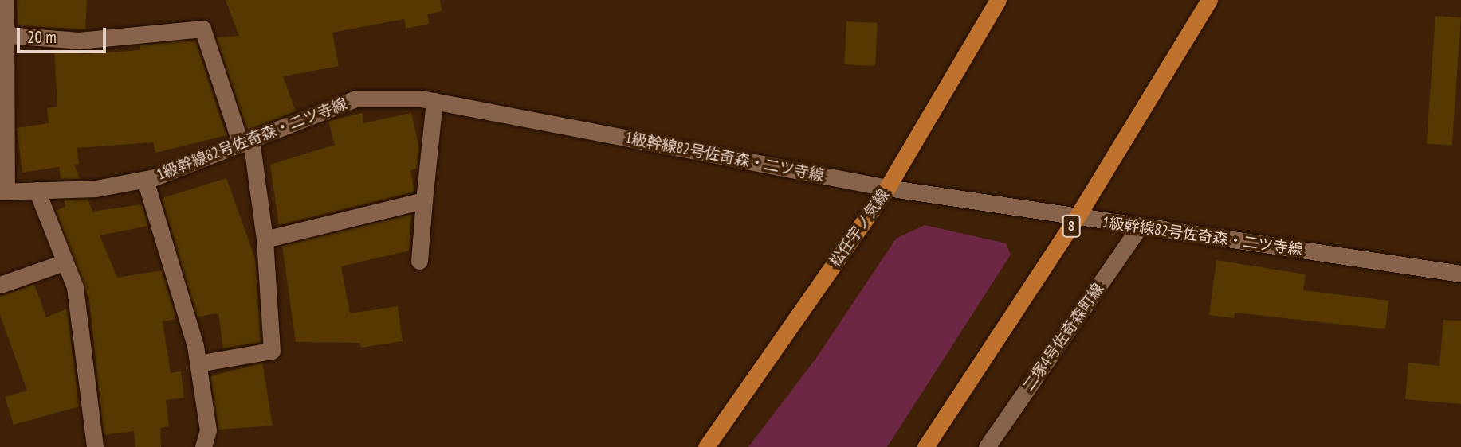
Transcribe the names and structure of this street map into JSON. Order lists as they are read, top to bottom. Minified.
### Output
{"streets":{"main road":["8","松任宇ノ気線"],"street":["1級幹線82号佐奇森・二ツ寺線","二塚4号佐奇森町線"]},"crossings":[["1級幹線82号佐奇森・二ツ寺線","8"],["1級幹線82号佐奇森・二ツ寺線","松任宇ノ気線"],["1級幹線82号佐奇森・二ツ寺線","二塚4号佐奇森町線"]],"scale_bar":"20 m"}
